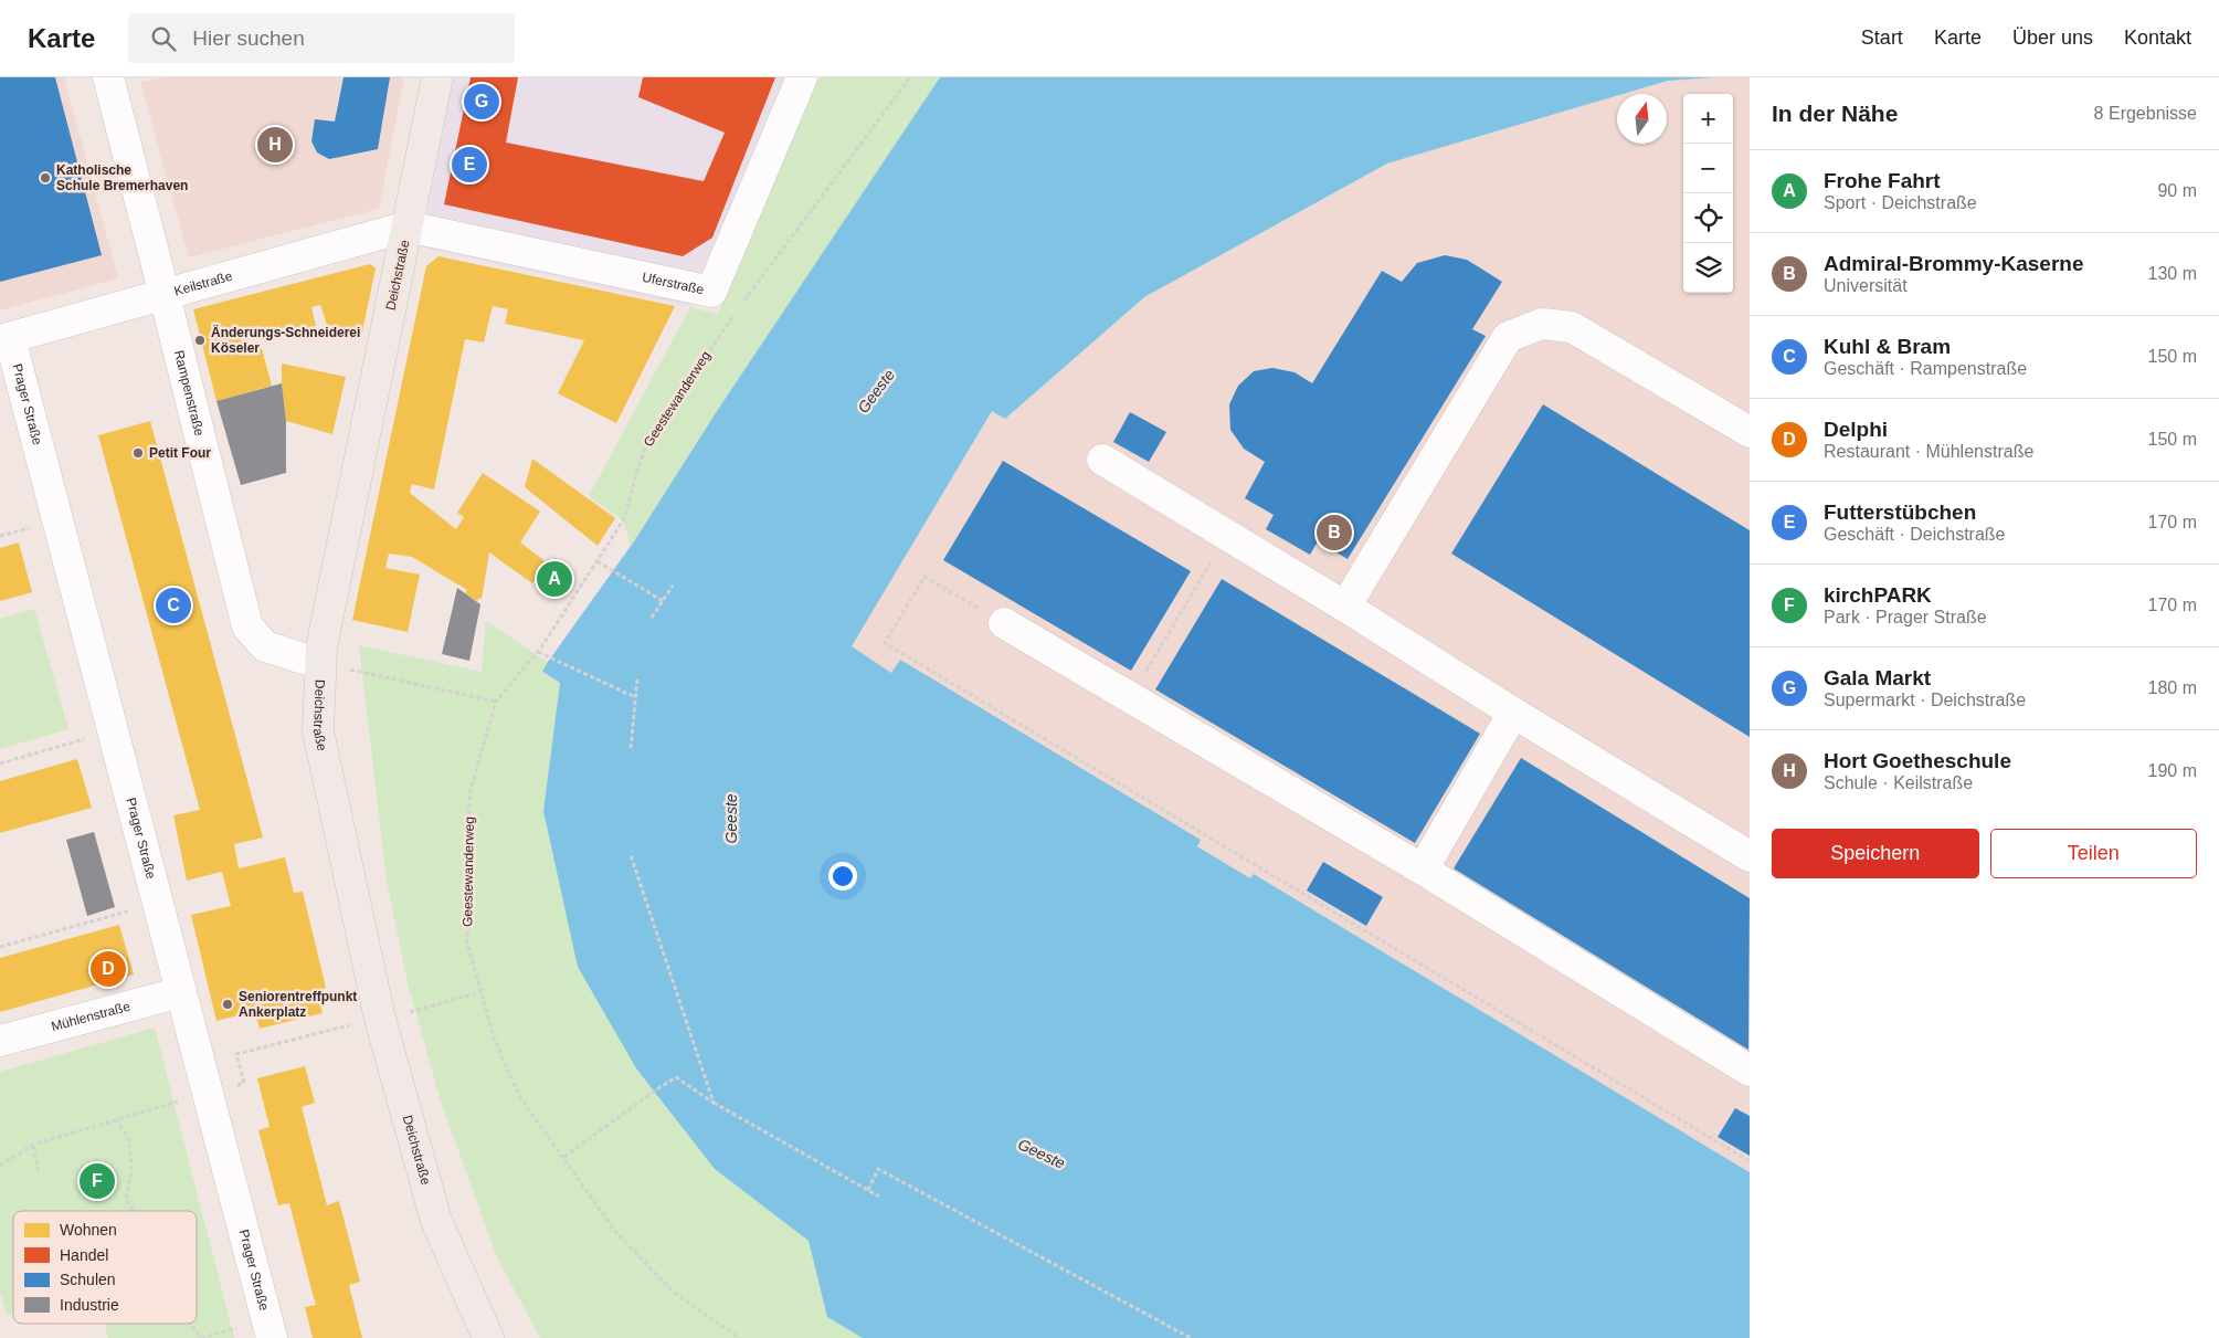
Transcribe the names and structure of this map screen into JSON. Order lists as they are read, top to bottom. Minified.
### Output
{"streets":{"main road":["Deichstraße"],"street":["Keilstraße","Uferstraße","Rampenstraße","Prager Straße","Mühlenstraße"],"path":["Geestewanderweg"]},"crossings":[["Deichstraße","Keilstraße"],["Deichstraße","Uferstraße"],["Deichstraße","Rampenstraße"],["Keilstraße","Uferstraße"],["Keilstraße","Rampenstraße"],["Keilstraße","Prager Straße"],["Prager Straße","Mühlenstraße"]],"water":["Geeste"],"places":["Katholische Schule Bremerhaven","Änderungs-Schneiderei Köseler","Petit Four","Seniorentreffpunkt Ankerplatz"],"legend":["Wohnen","Handel","Schulen","Industrie"],"north":"top","page":{"header":"Karte","search":"Hier suchen","nav":["Start","Karte","Über uns","Kontakt"],"heading":["In der Nähe","8 Ergebnisse"],"pins":["G","H","E","B","A","C","D","F"],"map_buttons":["+","−"],"list":[{"mark":"A","name":"Frohe Fahrt","note":"Sport · Deichstraße","value":"90 m"},{"mark":"B","name":"Admiral-Brommy-Kaserne","note":"Universität","value":"130 m"},{"mark":"C","name":"Kuhl & Bram","note":"Geschäft · Rampenstraße","value":"150 m"},{"mark":"D","name":"Delphi","note":"Restaurant · Mühlenstraße","value":"150 m"},{"mark":"E","name":"Futterstübchen","note":"Geschäft · Deichstraße","value":"170 m"},{"mark":"F","name":"kirchPARK","note":"Park · Prager Straße","value":"170 m"},{"mark":"G","name":"Gala Markt","note":"Supermarkt · Deichstraße","value":"180 m"},{"mark":"H","name":"Hort Goetheschule","note":"Schule · Keilstraße","value":"190 m"}],"buttons":["Speichern","Teilen"]}}
